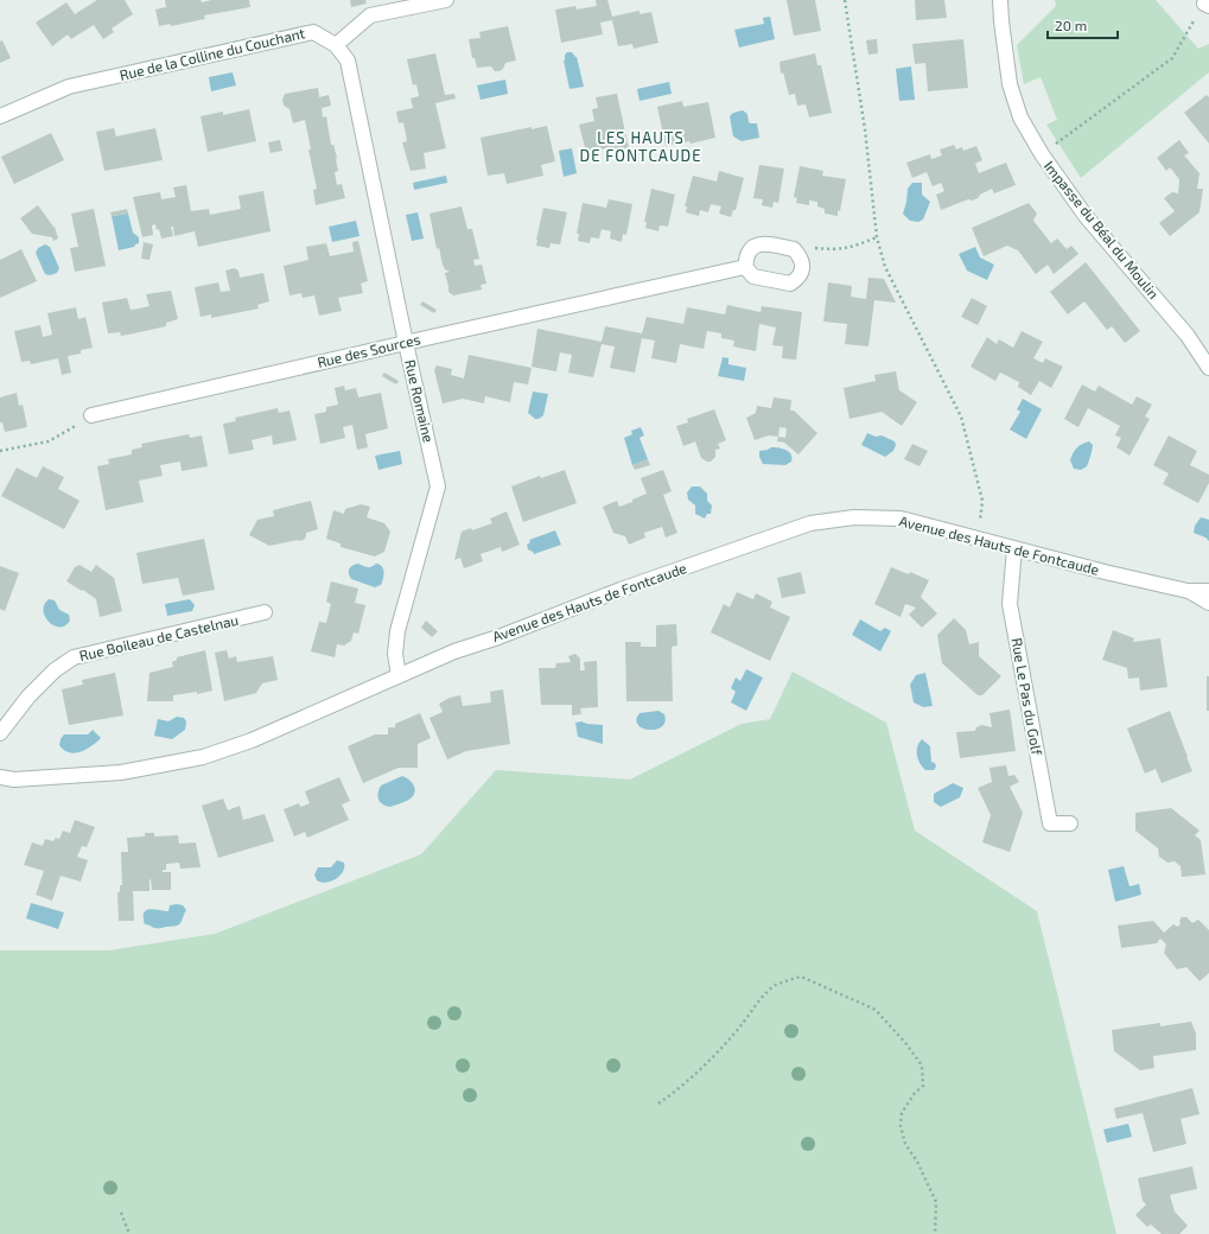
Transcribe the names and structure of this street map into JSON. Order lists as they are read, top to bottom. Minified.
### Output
{"streets":{"street":["Rue de la Colline du Couchant","Impasse du Béal du Moulin","Rue des Sources","Rue Romaine","Avenue des Hauts de Fontcaude","Rue Boileau de Castelnau","Rue Le Pas du Golf"]},"crossings":[["Rue de la Colline du Couchant","Rue Romaine"],["Rue des Sources","Rue Romaine"],["Rue Romaine","Avenue des Hauts de Fontcaude"],["Avenue des Hauts de Fontcaude","Rue Le Pas du Golf"]],"districts":["LES HAUTS DE FONTCAUDE"],"scale_bar":"20 m"}
